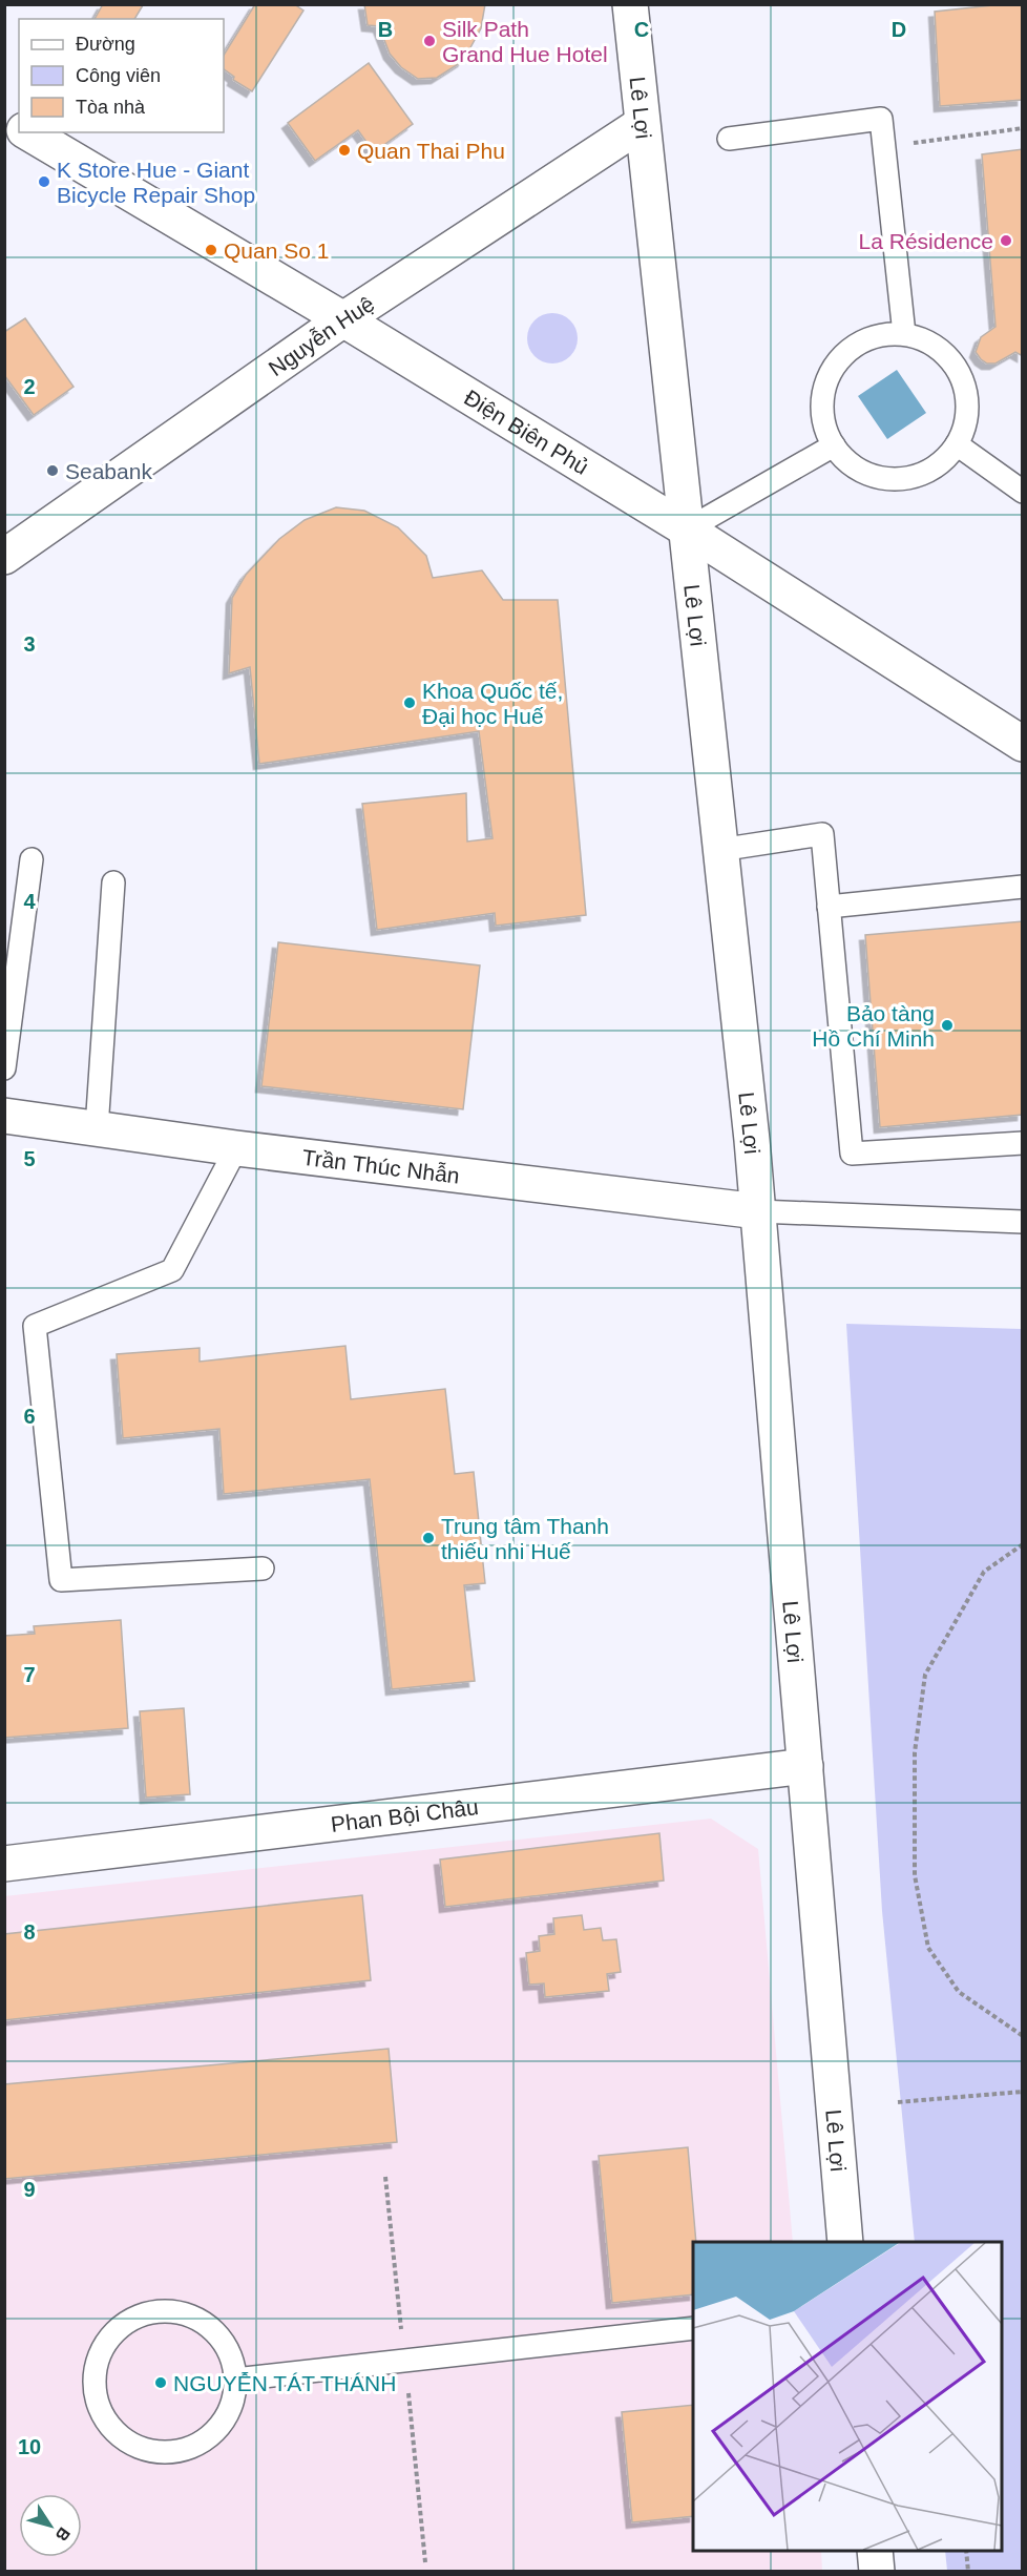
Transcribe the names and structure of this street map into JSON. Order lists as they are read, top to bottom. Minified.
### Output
{"streets":{"main road":["Lê Lợi","Nguyễn Huệ","Điện Biên Phủ","Trần Thúc Nhẫn","Phan Bội Châu"]},"crossings":[["Lê Lợi","Nguyễn Huệ"],["Lê Lợi","Điện Biên Phủ"],["Lê Lợi","Trần Thúc Nhẫn"],["Lê Lợi","Phan Bội Châu"],["Nguyễn Huệ","Điện Biên Phủ"]],"places":["Silk Path Grand Hue Hotel","Quan Thai Phu","K Store Hue - Giant Bicycle Repair Shop","La Résidence","Quan So 1","Seabank","Khoa Quốc tế, Đại học Huế","Bảo tàng Hồ Chí Minh","Trung tâm Thanh thiếu nhi Huế","NGUYỄN TÁT THÁNH"],"legend":["Đường","Công viên","Tòa nhà"],"north":"bottom right","grid":{"columns":["B","C","D"],"rows":["2","3","4","5","6","7","8","9","10"]}}
